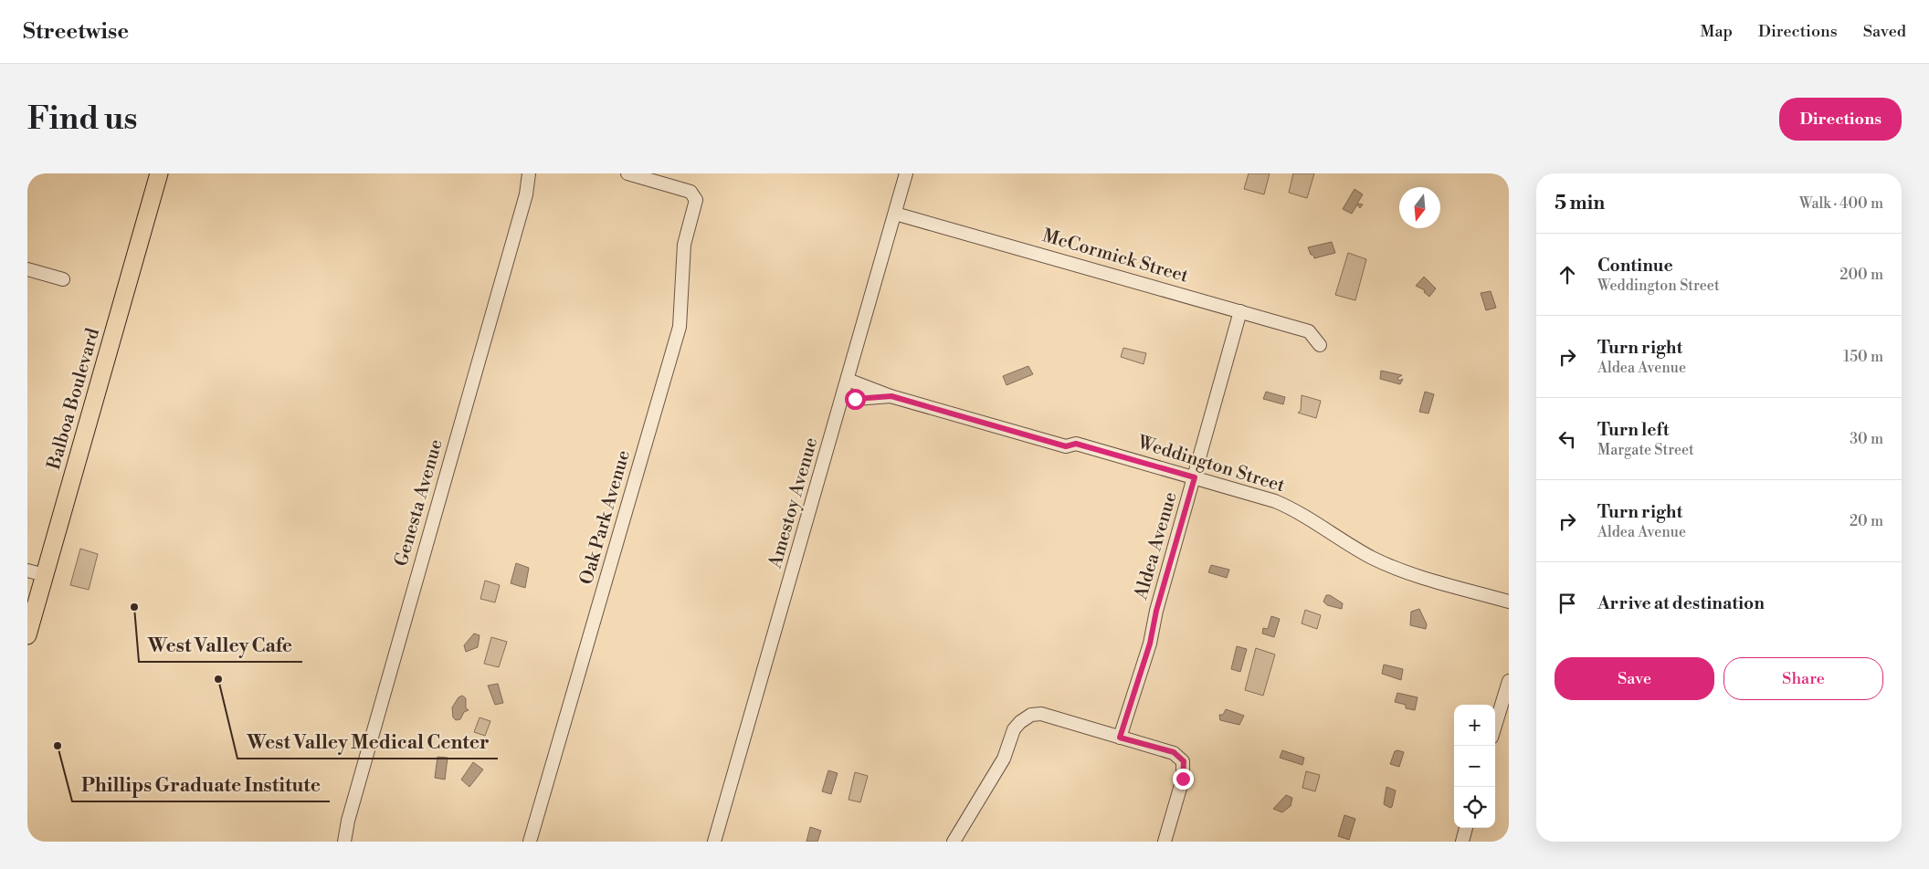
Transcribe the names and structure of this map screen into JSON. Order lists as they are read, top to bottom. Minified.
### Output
{"streets":{"main road":["Balboa Boulevard"],"street":["McCormick Street","Weddington Street","Genesta Avenue","Amestoy Avenue","Oak Park Avenue","Aldea Avenue"]},"crossings":[["McCormick Street","Amestoy Avenue"],["McCormick Street","Aldea Avenue"],["Weddington Street","Amestoy Avenue"],["Weddington Street","Aldea Avenue"]],"places":["West Valley Cafe","West Valley Medical Center","Phillips Graduate Institute"],"north":"bottom","page":{"header":"Streetwise","nav":["Map","Directions","Saved"],"buttons":["Directions",["Save","Share"]],"title":"Find us","heading":["5 min","Walk · 400 m"],"list":[["Continue","Weddington Street","200 m"],["Turn right","Aldea Avenue","150 m"],["Turn left","Margate Street","30 m"],["Turn right","Aldea Avenue","20 m"],"Arrive at destination"],"map_buttons":["+","−"]}}
